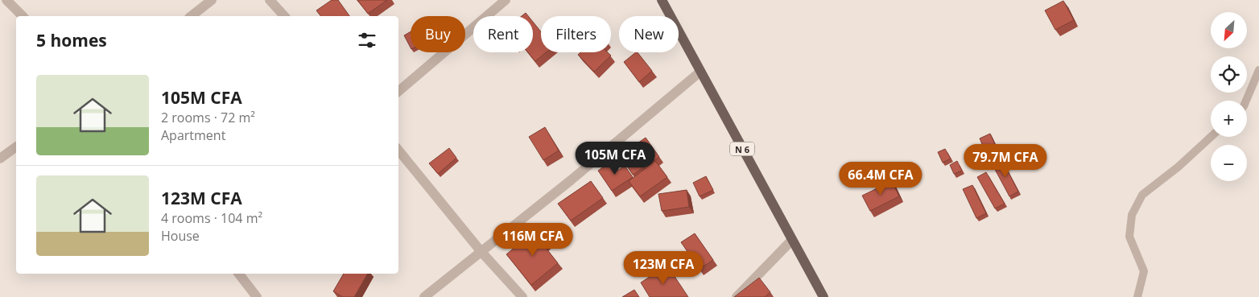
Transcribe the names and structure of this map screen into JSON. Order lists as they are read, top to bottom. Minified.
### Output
{"streets":{"main road":["N 6"]},"north":"bottom left","page":{"map_buttons":["+","−"],"chip":["Buy","Rent","Filters","New"],"heading":"5 homes","list":[{"name":"105M CFA","note":"2 rooms · 72 m² · Apartment"},{"name":"123M CFA","note":"4 rooms · 104 m² · House"}],"price":["105M CFA","79.7M CFA","66.4M CFA","116M CFA","123M CFA"]}}
